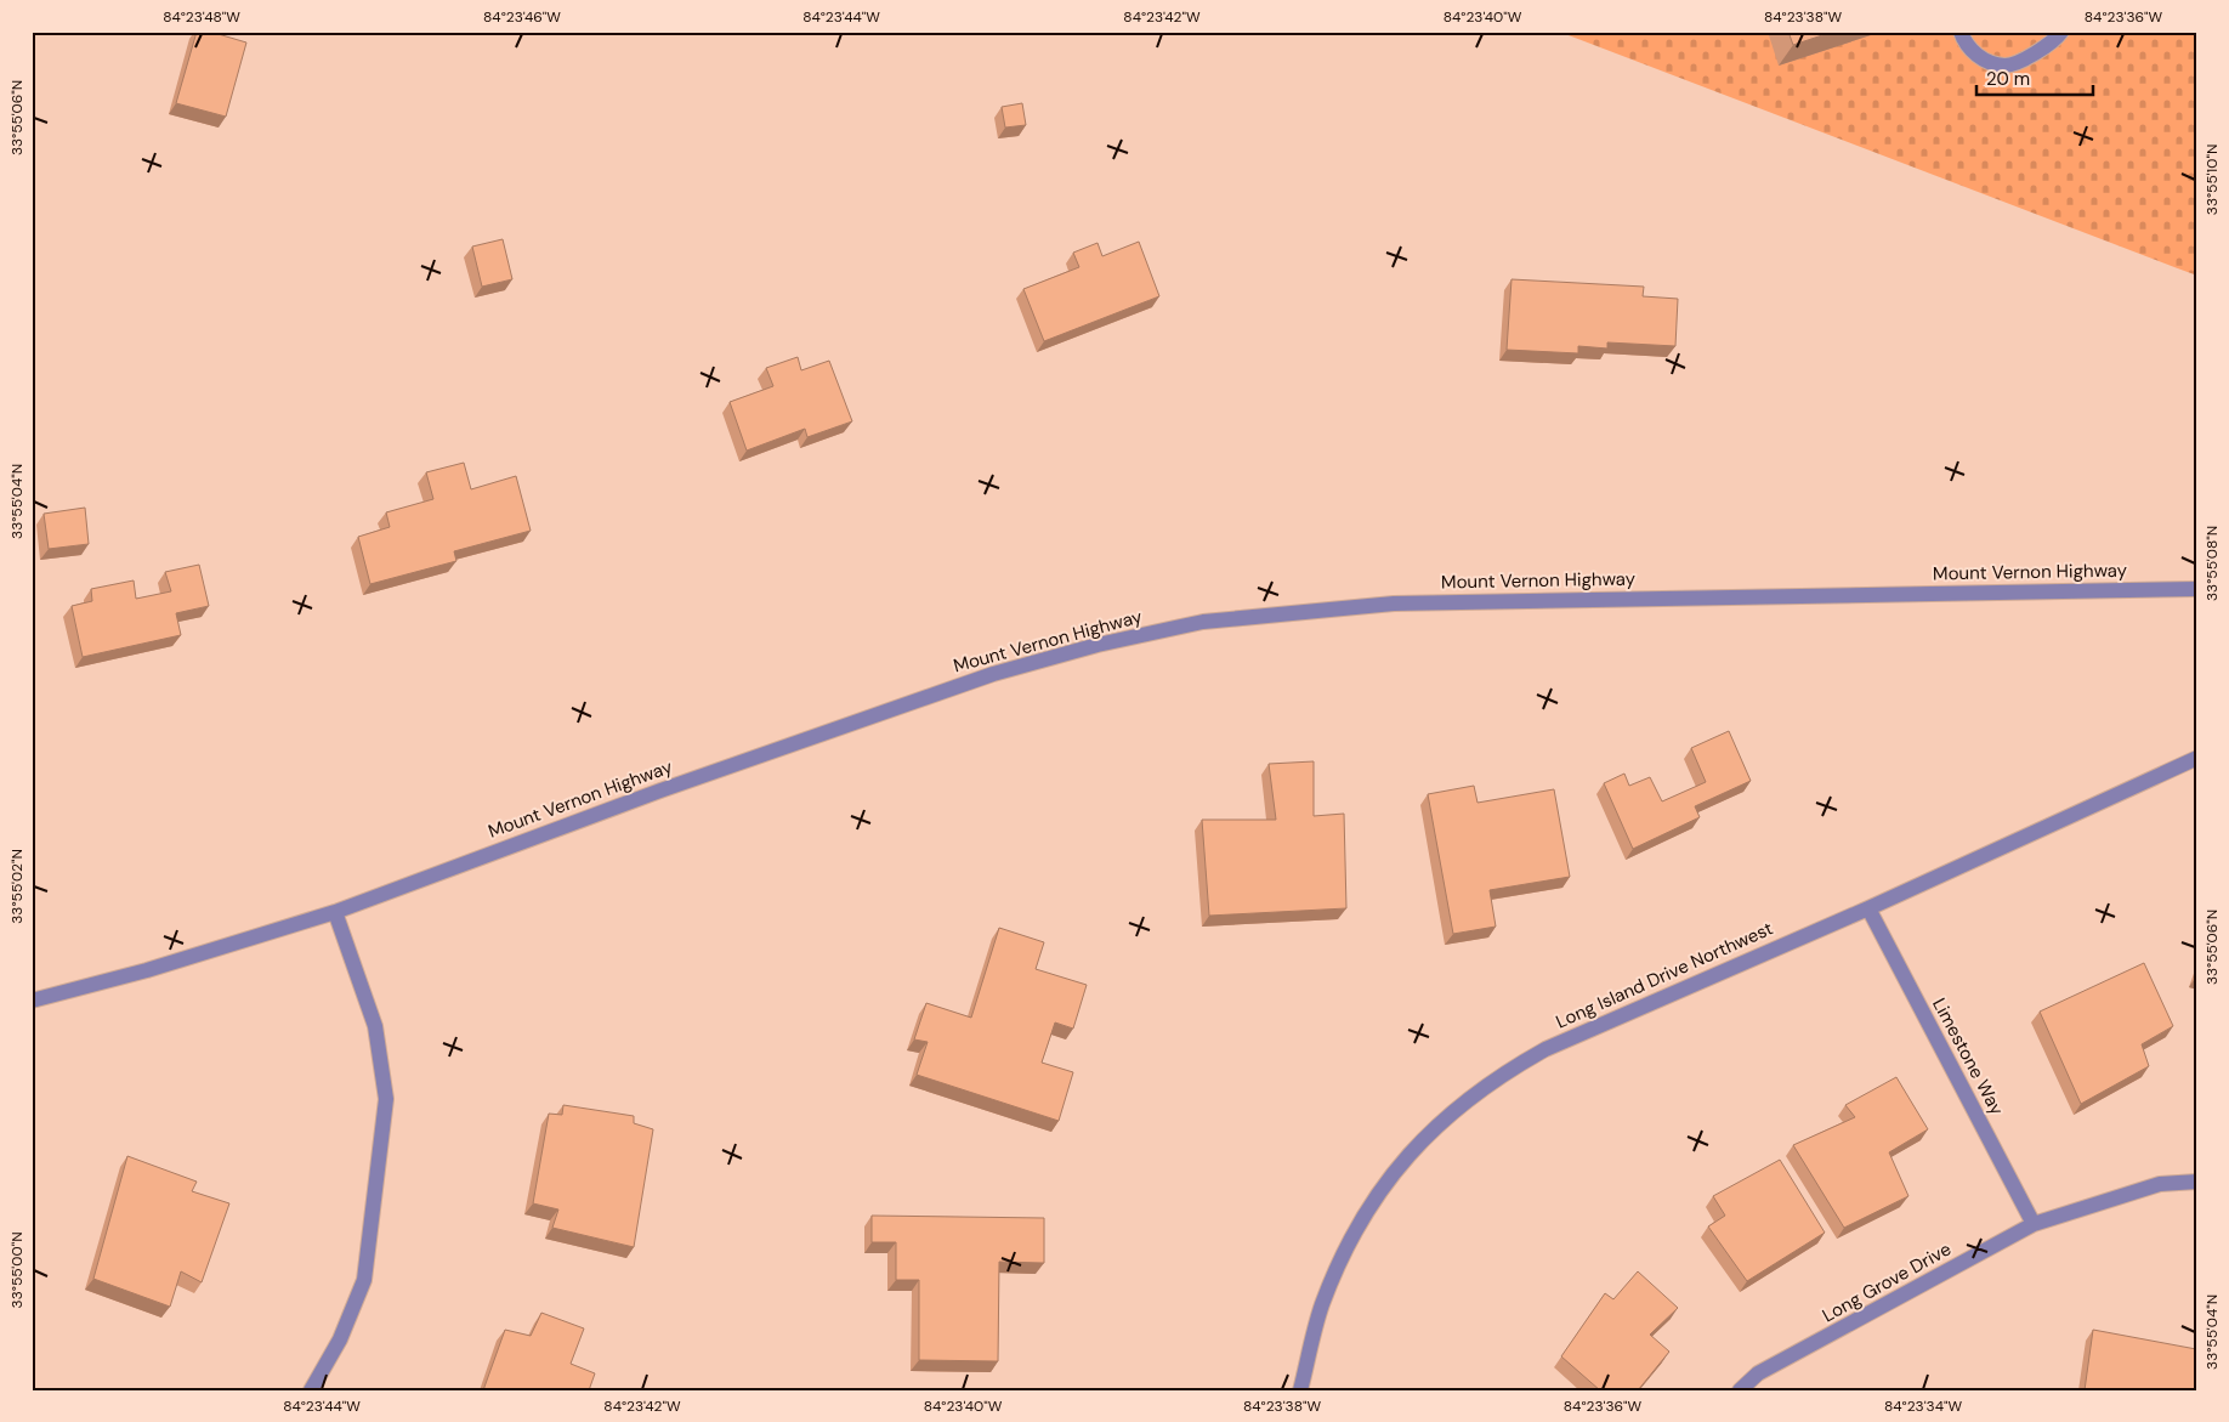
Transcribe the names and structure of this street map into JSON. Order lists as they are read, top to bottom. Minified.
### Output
{"streets":{"street":["Mount Vernon Highway","Long Island Drive Northwest","Limestone Way","Long Grove Drive"]},"crossings":[["Long Island Drive Northwest","Limestone Way"],["Limestone Way","Long Grove Drive"]],"scale_bar":"20 m","coordinates":["84°23'48\"W","84°23'46\"W","84°23'44\"W","84°23'42\"W","84°23'40\"W","84°23'38\"W","84°23'36\"W","33°55'06\"N","33°55'10\"N","33°55'04\"N","33°55'08\"N","33°55'02\"N","33°55'00\"N","84°23'34\"W"]}
